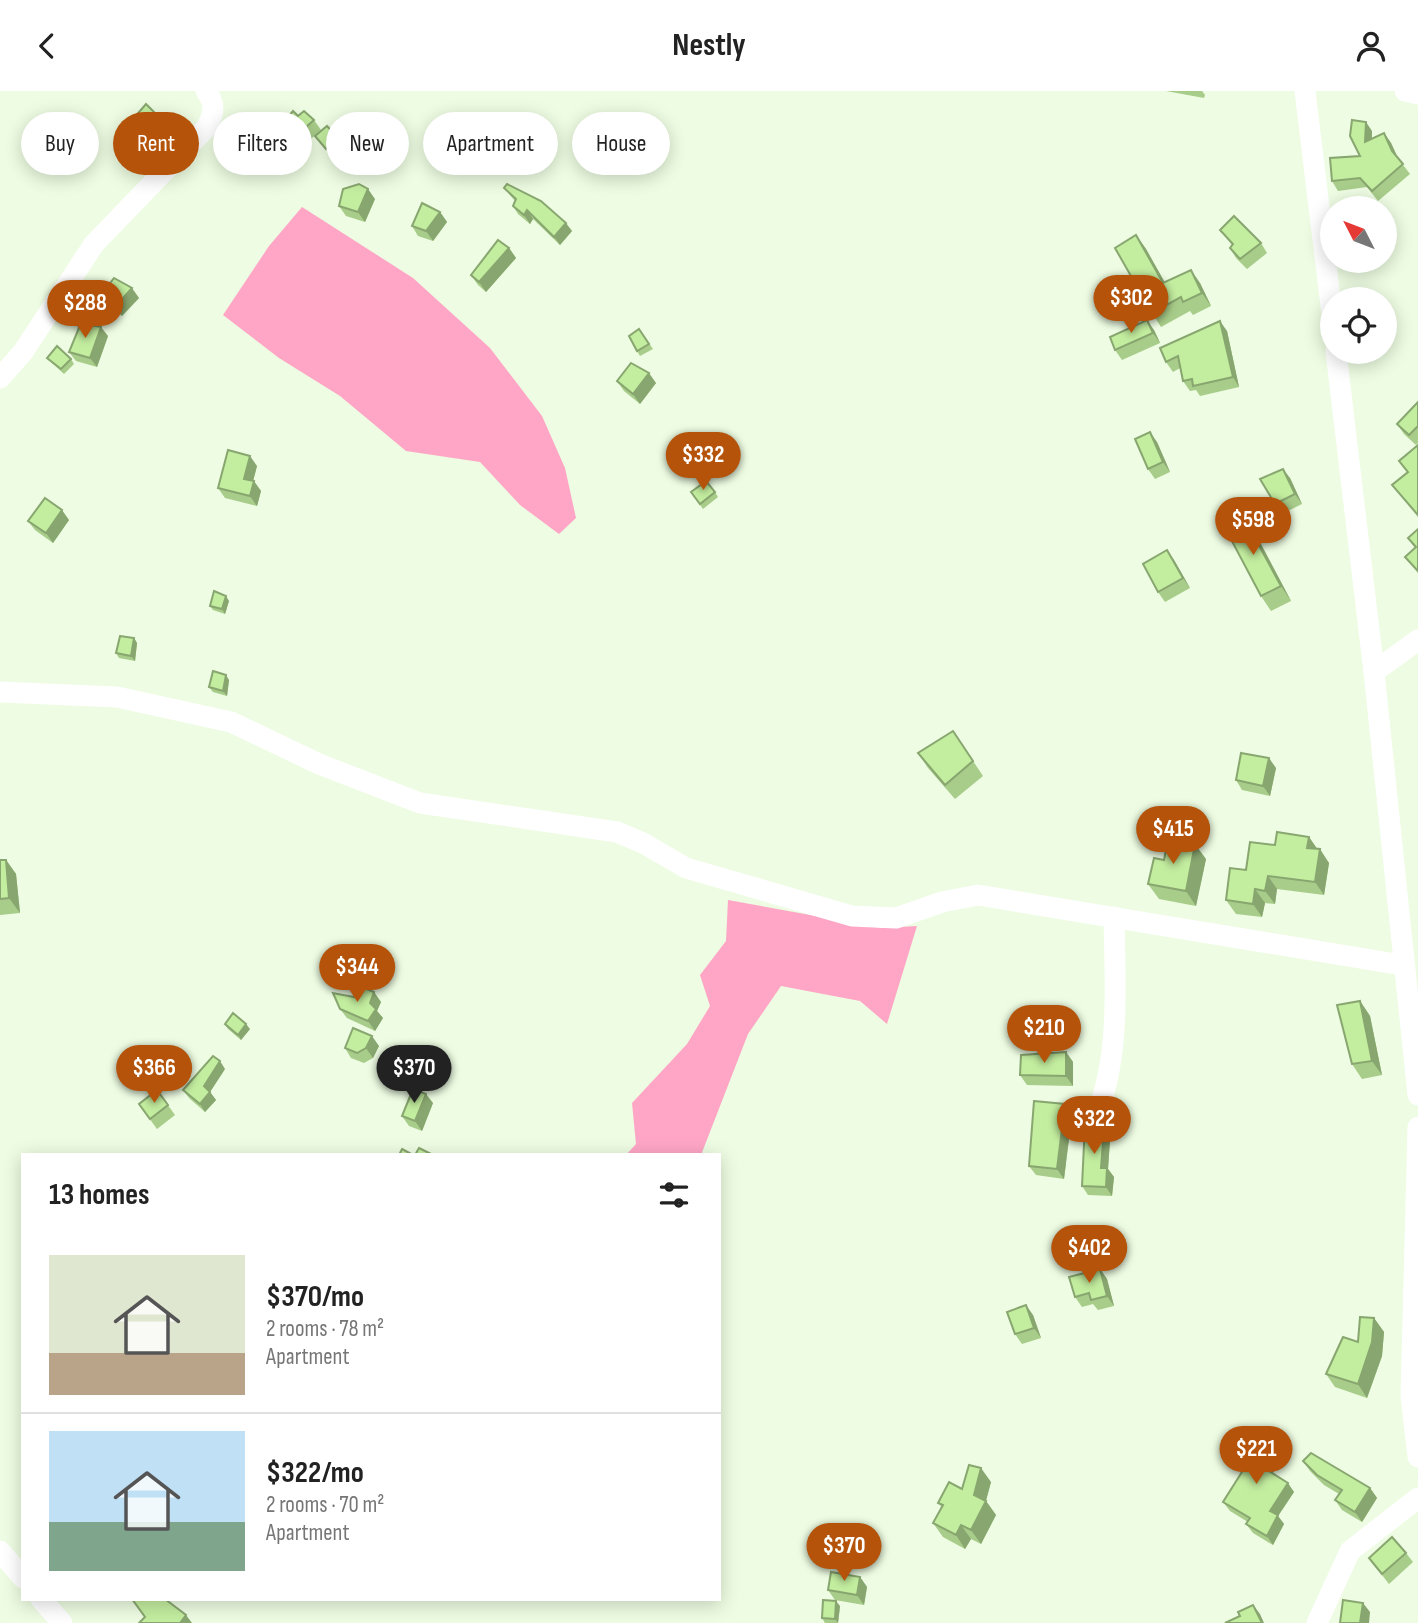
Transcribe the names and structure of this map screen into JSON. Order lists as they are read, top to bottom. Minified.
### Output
{"north":"top left","page":{"header":"Nestly","chip":["Buy","Rent","Filters","New","Apartment","House"],"price":["$302","$288","$332","$598","$415","$344","$210","$366","$370","$322","$402","$221","$370"],"heading":"13 homes","list":[{"name":"$370/mo","note":"2 rooms · 78 m² · Apartment"},{"name":"$322/mo","note":"2 rooms · 70 m² · Apartment"}]}}
